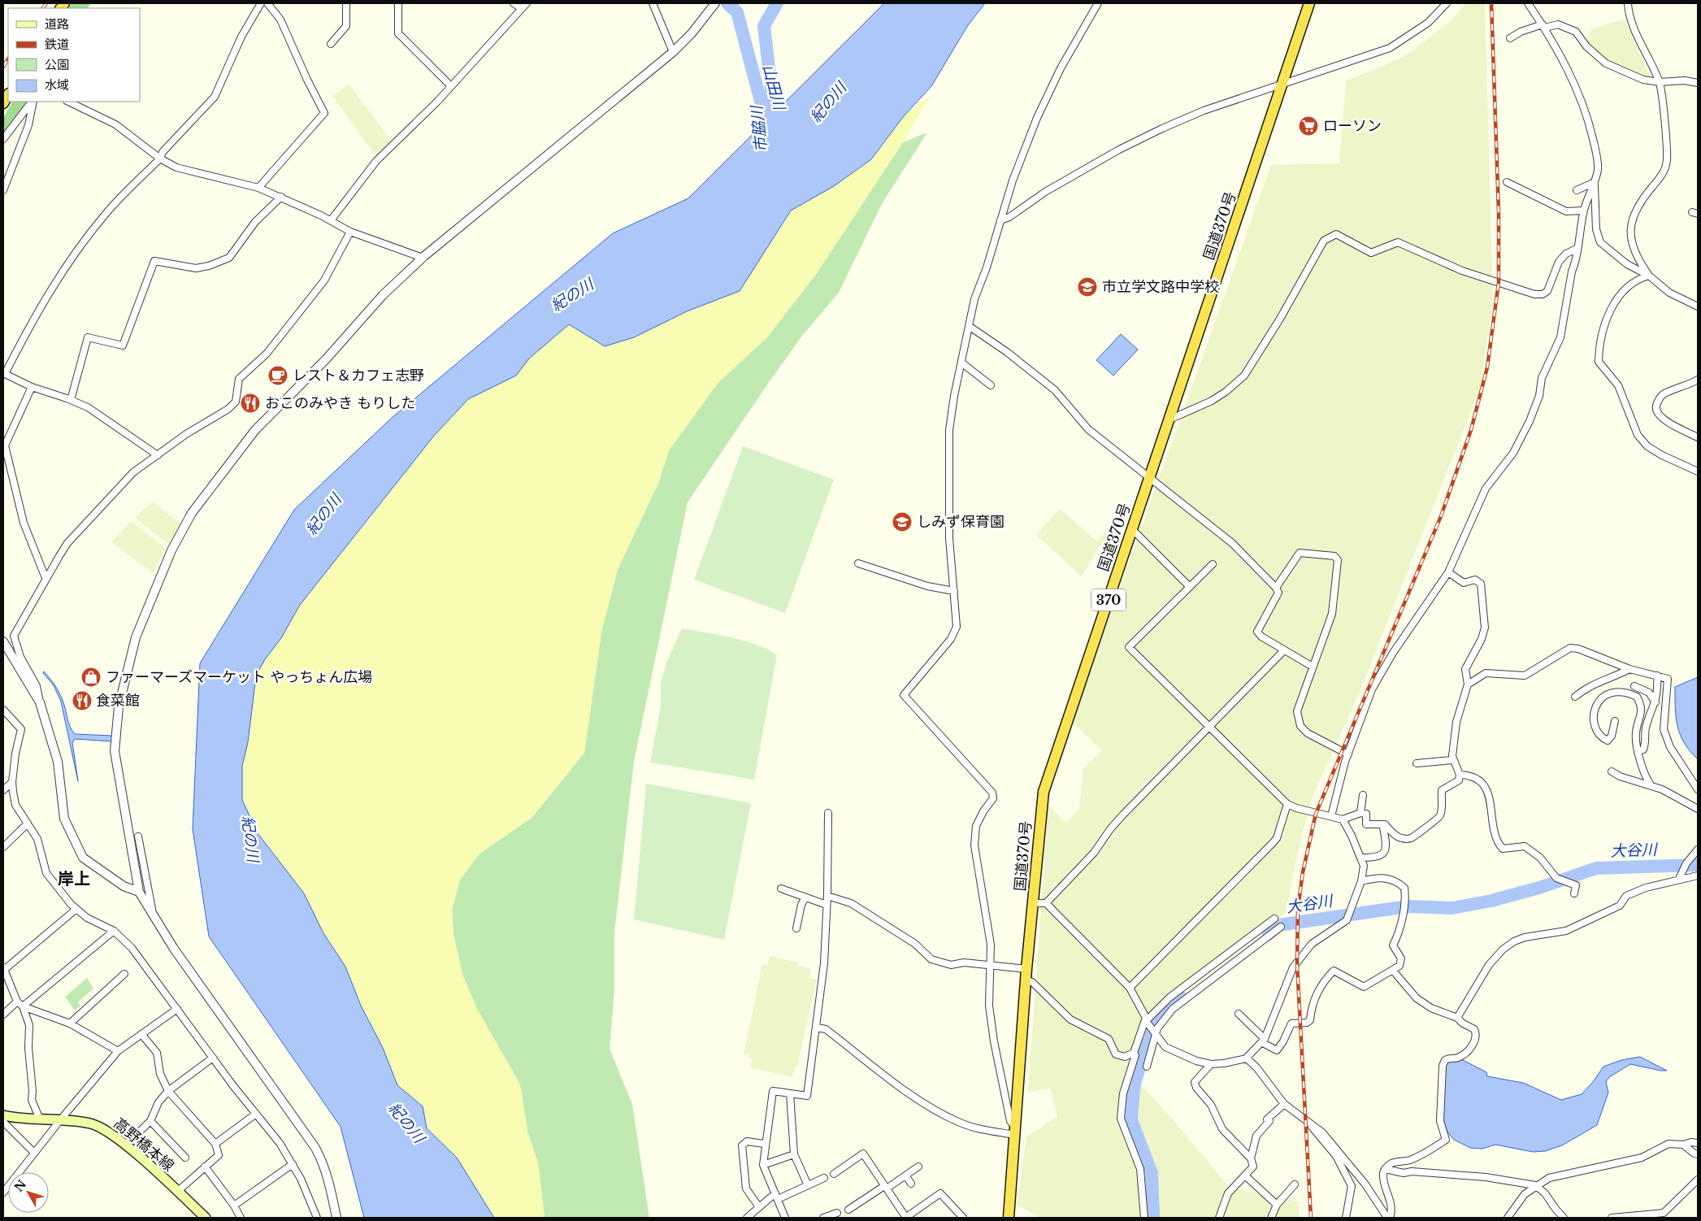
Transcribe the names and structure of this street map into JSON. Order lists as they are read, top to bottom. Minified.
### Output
{"streets":{"highway":["国道370号","370"],"main road":["高野橋本線"]},"districts":["岸上"],"water":["山田川","紀の川","市脇川","大谷川"],"places":{"supermarket":["ローソン"],"school or university":["市立学文路中学校","しみず保育園"],"cafe":["レスト＆カフェ志野"],"restaurant":["おこのみやき もりした","食菜館"],"shop":["ファーマーズマーケット やっちょん広場"]},"legend":["道路","鉄道","公園","水域"],"north":"top left"}
